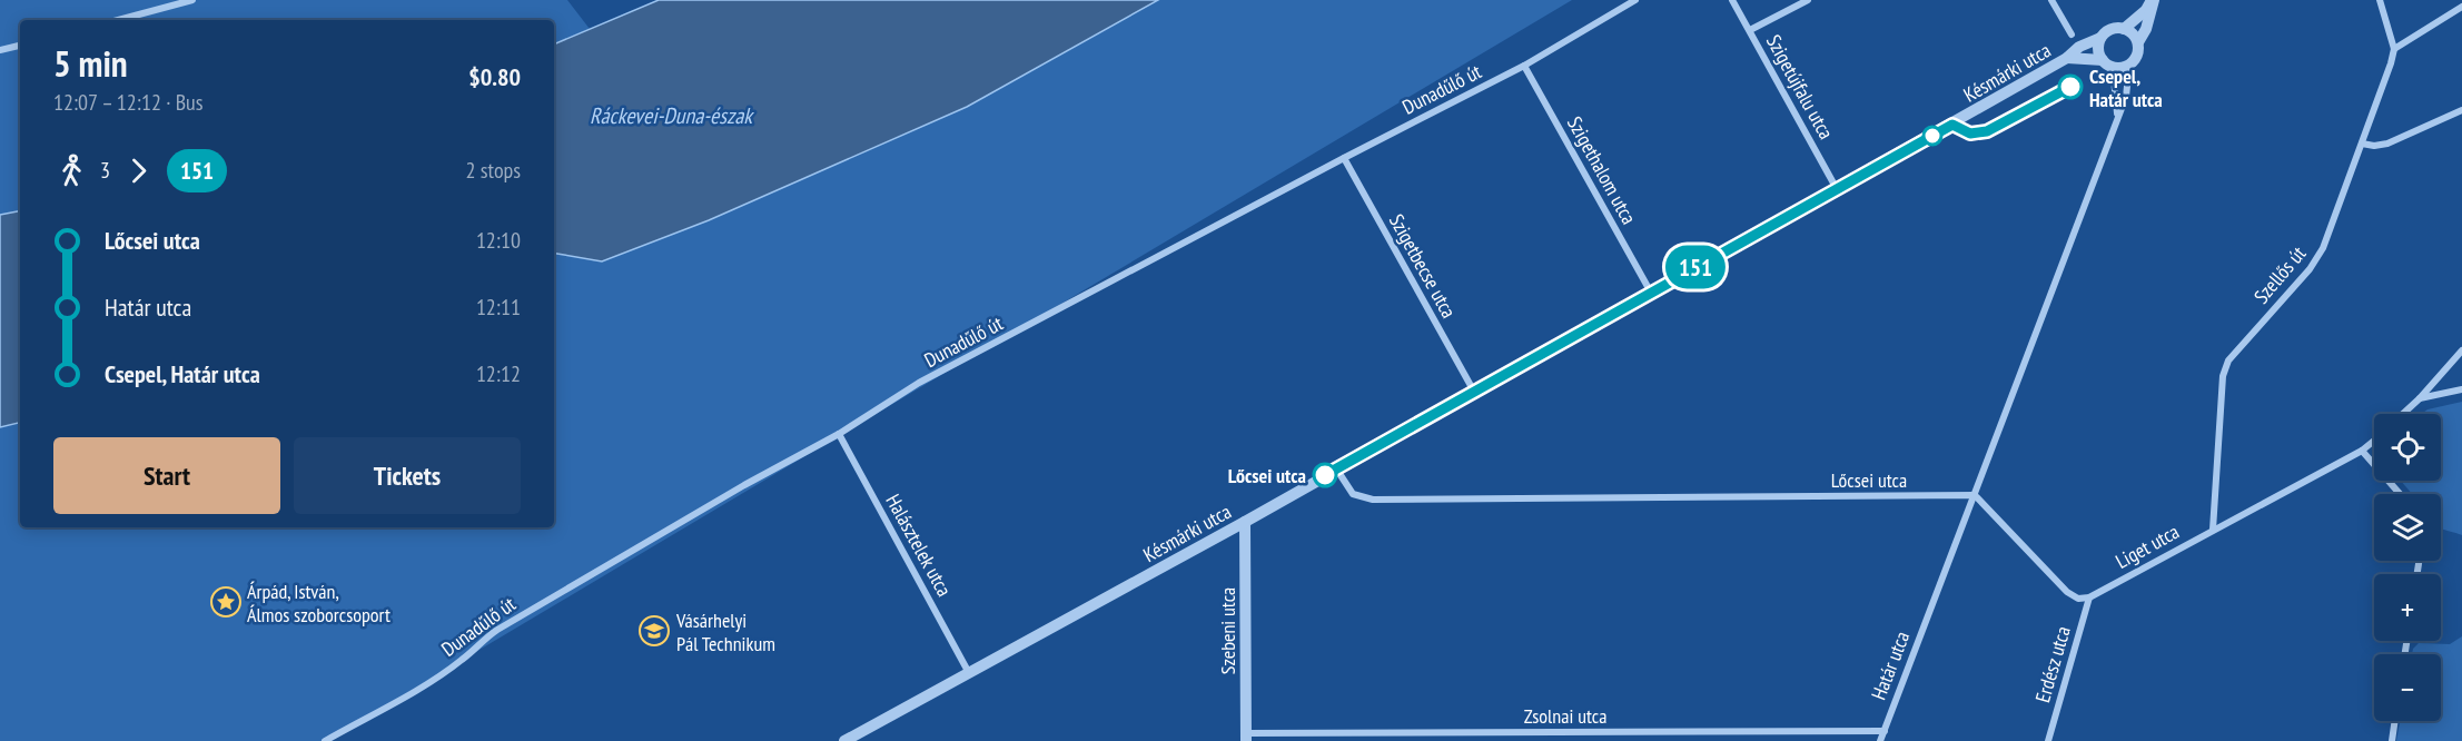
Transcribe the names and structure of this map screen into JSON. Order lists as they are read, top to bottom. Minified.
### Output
{"streets":{"street":["Késmárki utca","Szigetújfalu utca","Dunadűlő út","Szigethalom utca","Szigetbecse utca","Szellős út","Lőcsei utca","Halásztelek utca","Liget utca","Szebeni utca","Erdész utca","Határ utca","Zsolnai utca"]},"crossings":[["Késmárki utca","Szigetújfalu utca"],["Késmárki utca","Szigethalom utca"],["Késmárki utca","Szigetbecse utca"],["Késmárki utca","Lőcsei utca"],["Késmárki utca","Halásztelek utca"],["Késmárki utca","Szebeni utca"],["Késmárki utca","Határ utca"],["Dunadűlő út","Szigethalom utca"],["Dunadűlő út","Szigetbecse utca"],["Dunadűlő út","Halásztelek utca"],["Szellős út","Liget utca"],["Lőcsei utca","Határ utca"],["Liget utca","Erdész utca"],["Szebeni utca","Zsolnai utca"],["Határ utca","Zsolnai utca"]],"water":["Ráckevei-Duna-észak"],"places":{"other":["Csepel, Határ utca","Lőcsei utca"],"place":["Árpád, István, Álmos szoborcsoport"],"school or university":["Vásárhelyi Pál Technikum"]},"lines":["bus line 151"],"page":{"on_map":"151","heading":["5 min","12:07 – 12:12 · Bus","$0.80"],"legs":["3","151","2 stops"],"list":[{"name":"Lőcsei utca","value":"12:10"},{"name":"Határ utca","value":"12:11"},{"name":"Csepel, Határ utca","value":"12:12"}],"map_buttons":["+","−"],"buttons":["Start","Tickets"]}}
